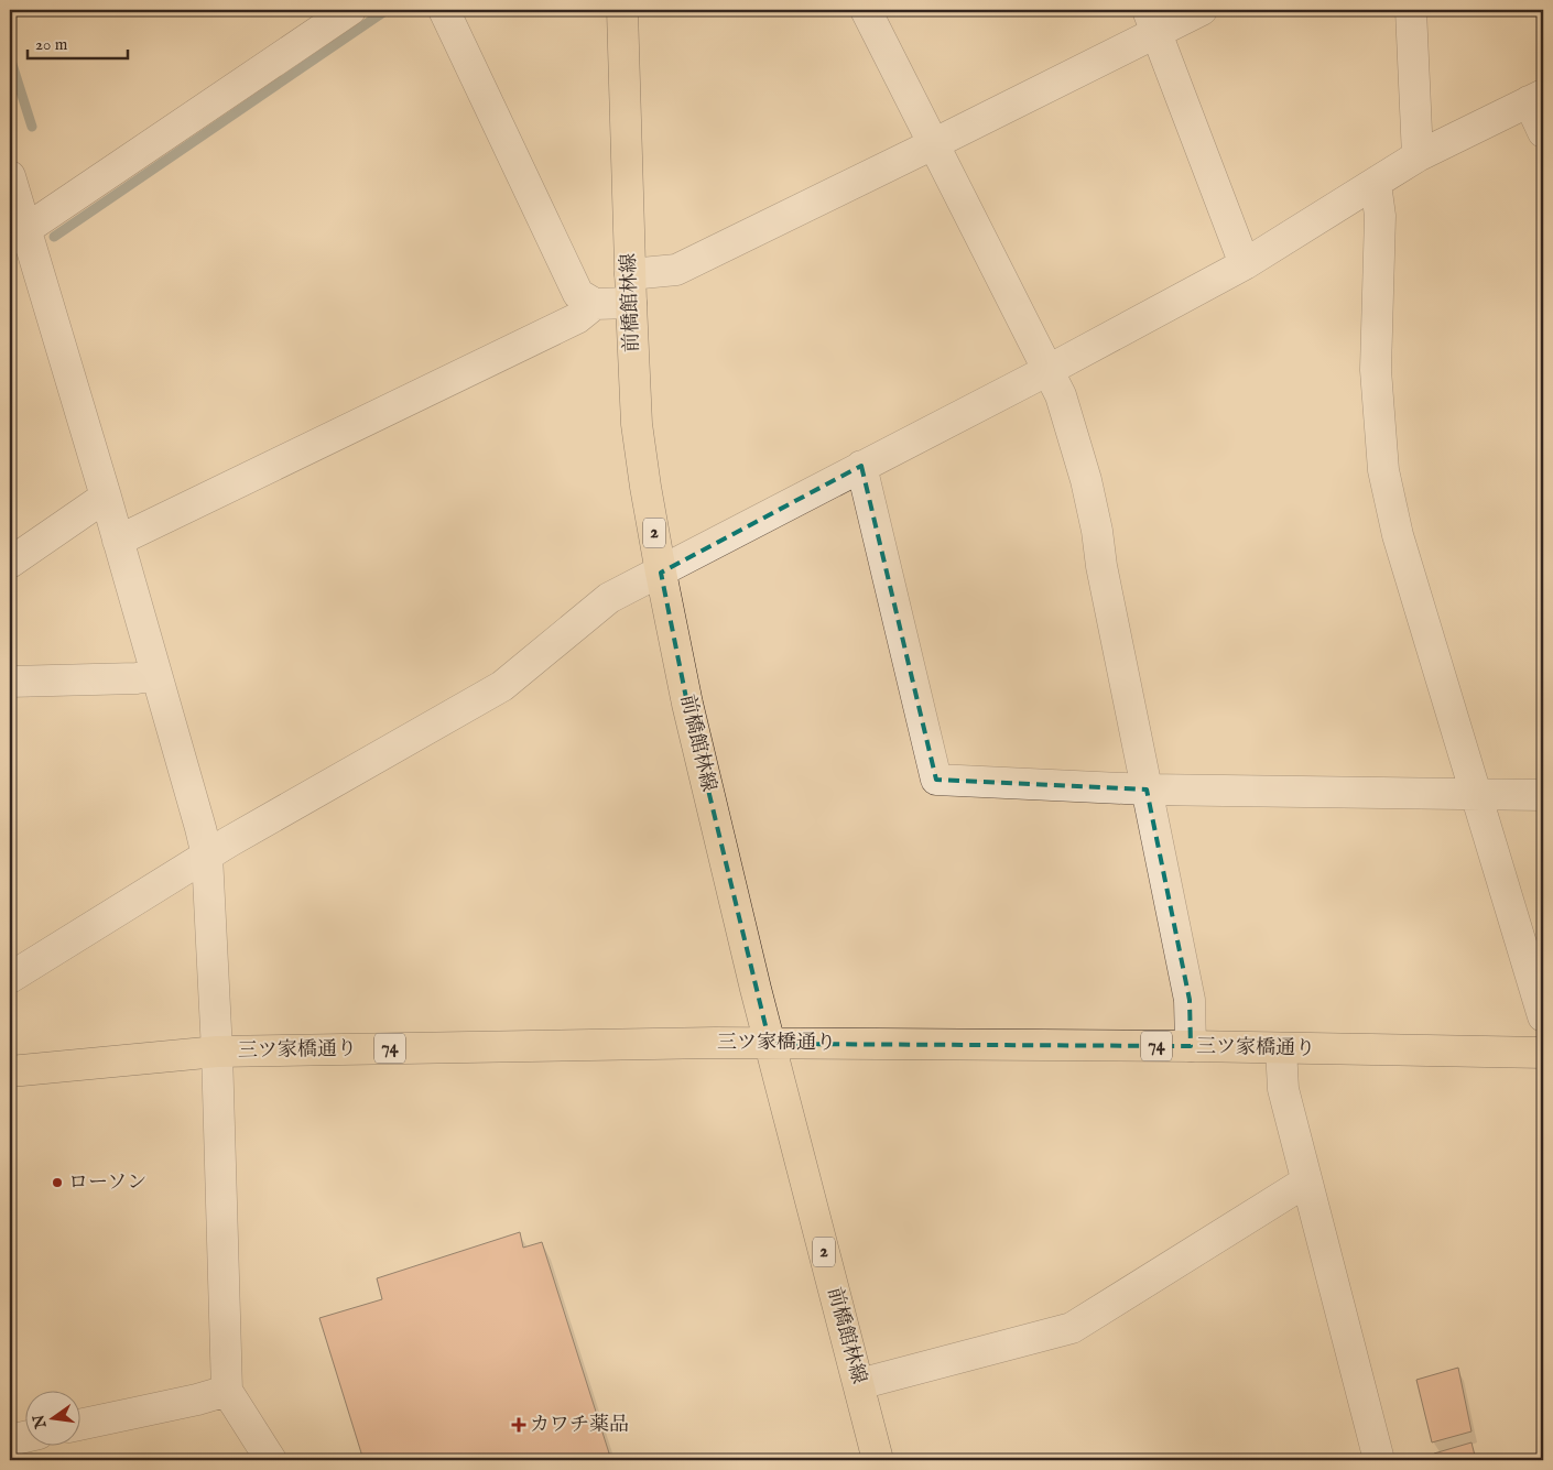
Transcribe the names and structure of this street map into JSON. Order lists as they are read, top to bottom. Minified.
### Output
{"streets":{"main road":["前橋館林線","2","三ツ家橋通り","74"]},"crossings":[["前橋館林線","三ツ家橋通り"]],"places":{"other":["ローソン"],"health":["カワチ薬品"]},"scale_bar":"20 m","north":"left"}
